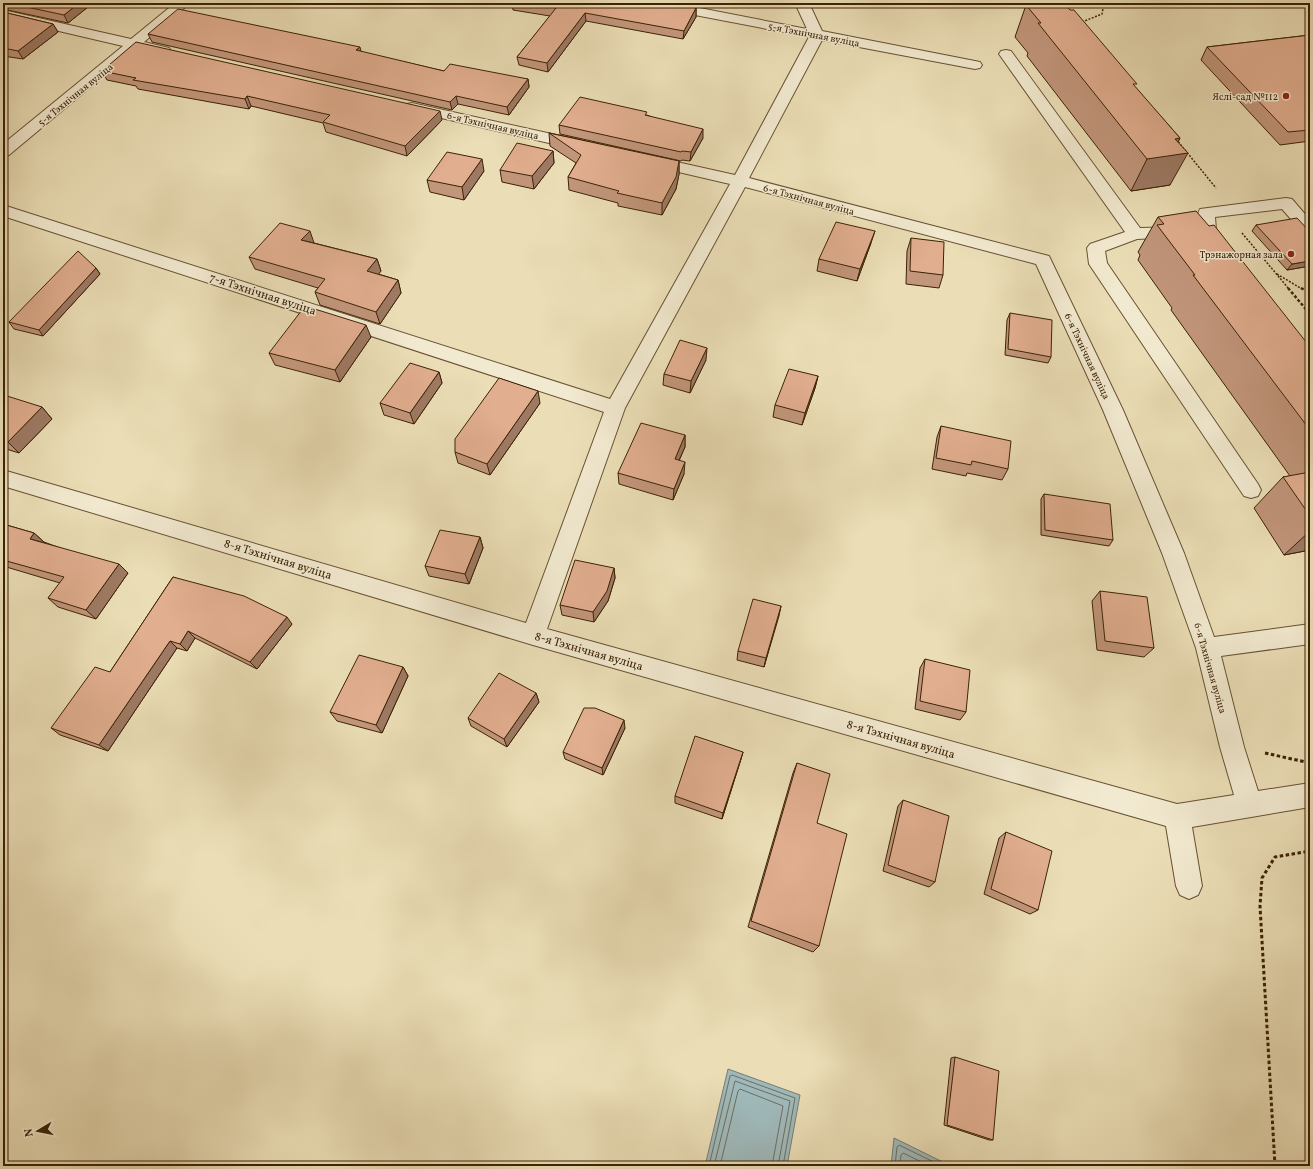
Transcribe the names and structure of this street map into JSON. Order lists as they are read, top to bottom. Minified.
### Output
{"streets":{"street":["5-я Тэхнічная вуліца","6-я Тэхнічная вуліца","7-я Тэхнічная вуліца","8-я Тэхнічная вуліца"]},"places":["Яслі-сад №112","Трэнажорная зала"],"north":"left"}
